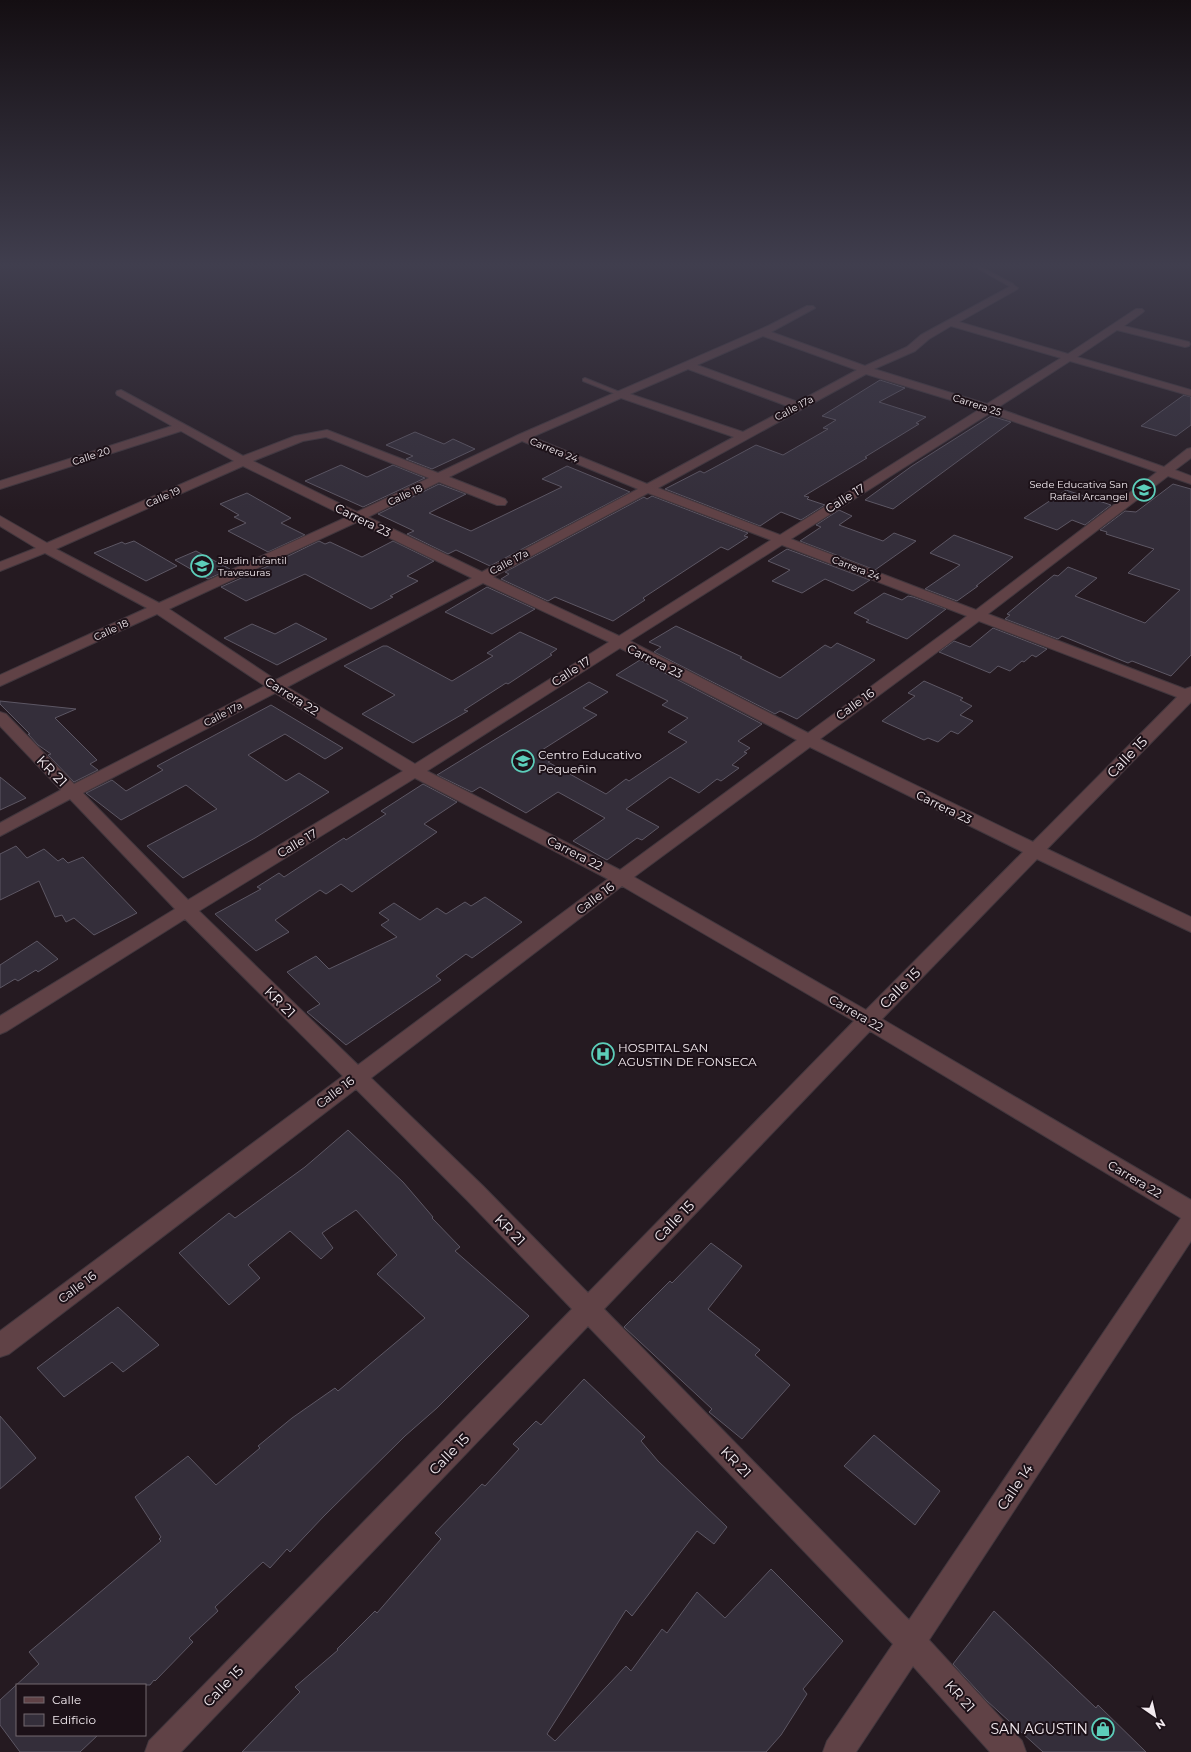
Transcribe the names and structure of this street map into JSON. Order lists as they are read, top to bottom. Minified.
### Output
{"streets":{"street":["Carrera 25","Calle 17a","Carrera 24","Calle 20","Calle 18","Calle 19","Calle 17","Carrera 23","Carrera 22","Calle 16","Calle 15","KR 21","Calle 14"]},"crossings":[["Carrera 25","Calle 17a"],["Carrera 25","Calle 17"],["Carrera 25","Calle 16"],["Calle 17a","Carrera 24"],["Calle 17a","Carrera 23"],["Calle 17a","Carrera 22"],["Calle 17a","KR 21"],["Carrera 24","Calle 18"],["Carrera 24","Calle 17"],["Carrera 24","Calle 16"],["Carrera 24","Calle 15"],["Calle 20","Carrera 23"],["Calle 18","Calle 19"],["Calle 18","Carrera 23"],["Calle 18","Carrera 22"],["Calle 19","Carrera 23"],["Calle 19","Carrera 22"],["Calle 17","Carrera 23"],["Calle 17","Carrera 22"],["Calle 17","KR 21"],["Carrera 23","Calle 16"],["Carrera 23","Calle 15"],["Carrera 22","Calle 16"],["Carrera 22","Calle 15"],["Calle 16","KR 21"],["Calle 15","KR 21"],["KR 21","Calle 14"]],"places":{"school or university":["Sede Educativa San Rafael Arcangel","Jardin Infantil Travesuras","Centro Educativo Pequeñin"],"hospital":["HOSPITAL SAN AGUSTIN DE FONSECA"],"shop":["SAN AGUSTIN"]},"legend":["Calle","Edificio"],"north":"bottom right"}
